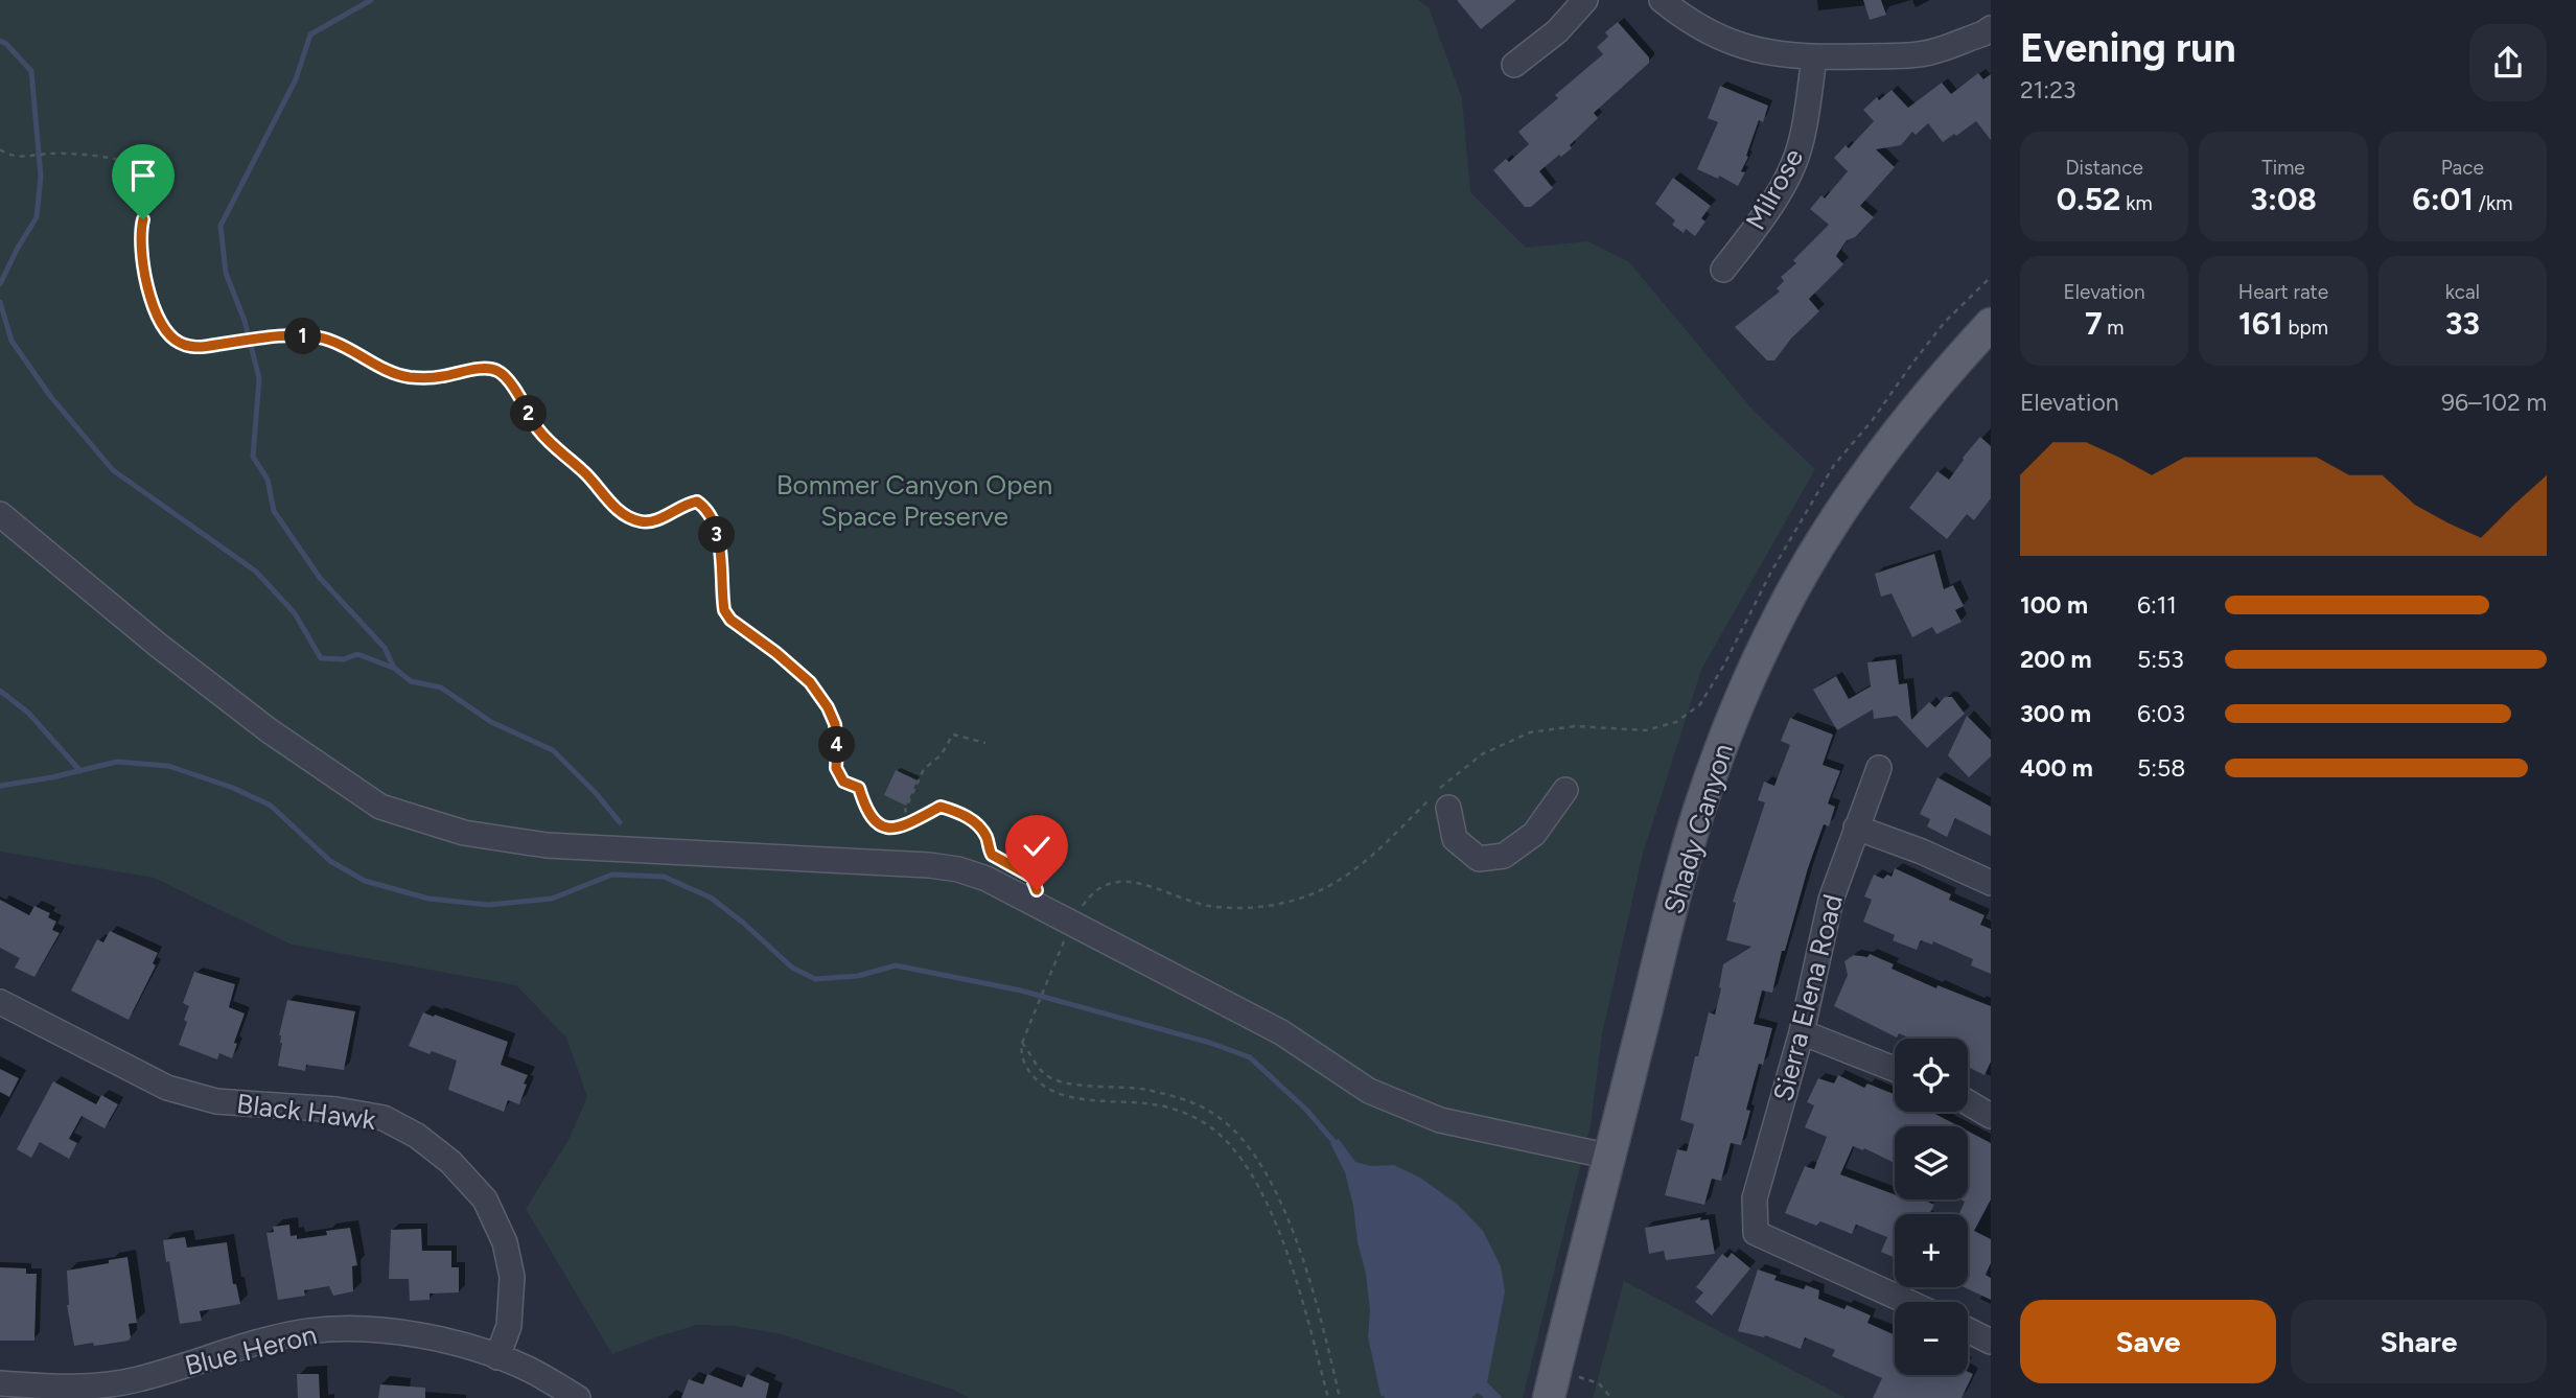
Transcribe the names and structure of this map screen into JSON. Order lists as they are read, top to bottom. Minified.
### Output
{"streets":{"main road":["Shady Canyon"],"street":["Milrose","Sierra Elena Road","Black Hawk","Blue Heron"]},"crossings":[["Black Hawk","Blue Heron"]],"parks":["Bommer Canyon Open Space Preserve"],"page":{"heading":["Evening run","21:23"],"stats":[["Distance","0.52 km"],["Time","3:08"],["Pace","6:01 /km"],["Elevation","7 m"],["Heart rate","161 bpm"],["kcal","33"]],"pins":["1","2","3","4"],"chart":["Elevation","96–102 m"],"list":[{"name":"100 m","note":"6:11"},{"name":"200 m","note":"5:53"},{"name":"300 m","note":"6:03"},{"name":"400 m","note":"5:58"}],"map_buttons":["+","−"],"buttons":["Save","Share"]}}
